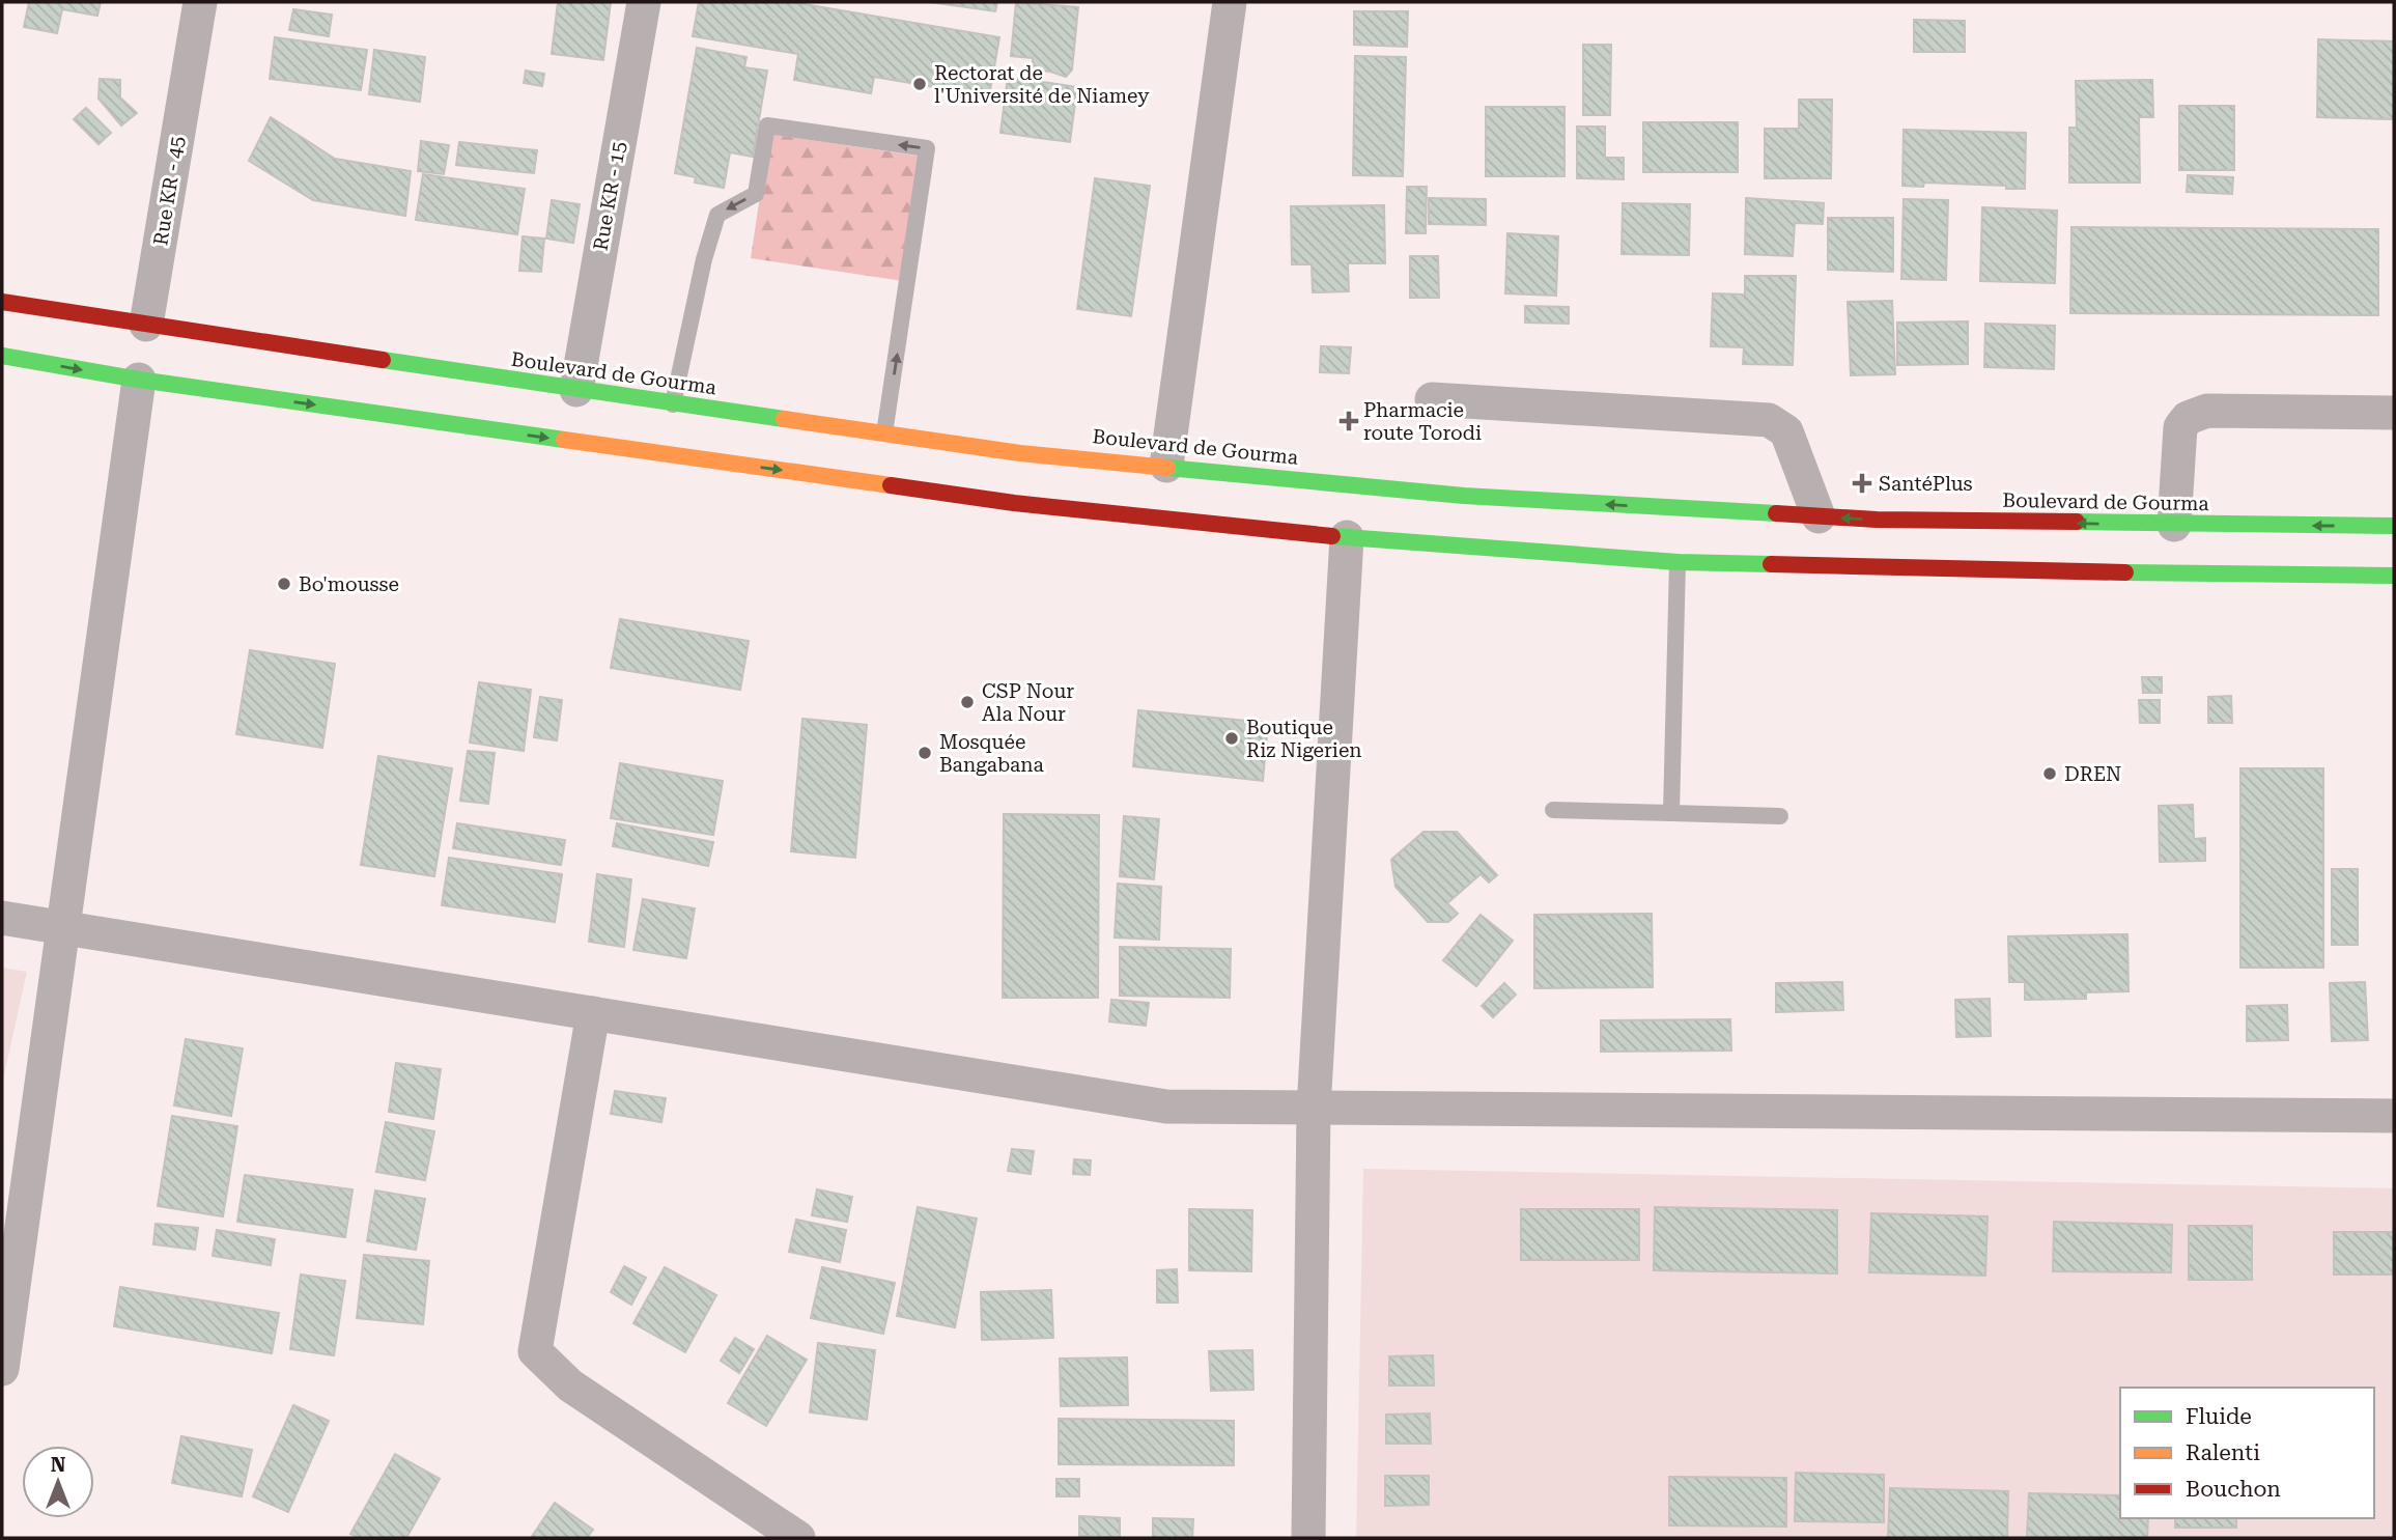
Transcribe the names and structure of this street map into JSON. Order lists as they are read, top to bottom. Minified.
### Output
{"streets":{"highway":["Boulevard de Gourma"],"street":["Rue KR - 45","Rue KR - 15"]},"crossings":[["Rue KR - 45","Boulevard de Gourma"],["Rue KR - 15","Boulevard de Gourma"]],"places":{"other":["Rectorat de l'Université de Niamey","Bo'mousse","CSP Nour Ala Nour","Boutique Riz Nigerien","Mosquée Bangabana","DREN"],"health":["Pharmacie route Torodi","SantéPlus"]},"legend":["Fluide","Ralenti","Bouchon"],"north":"top"}
